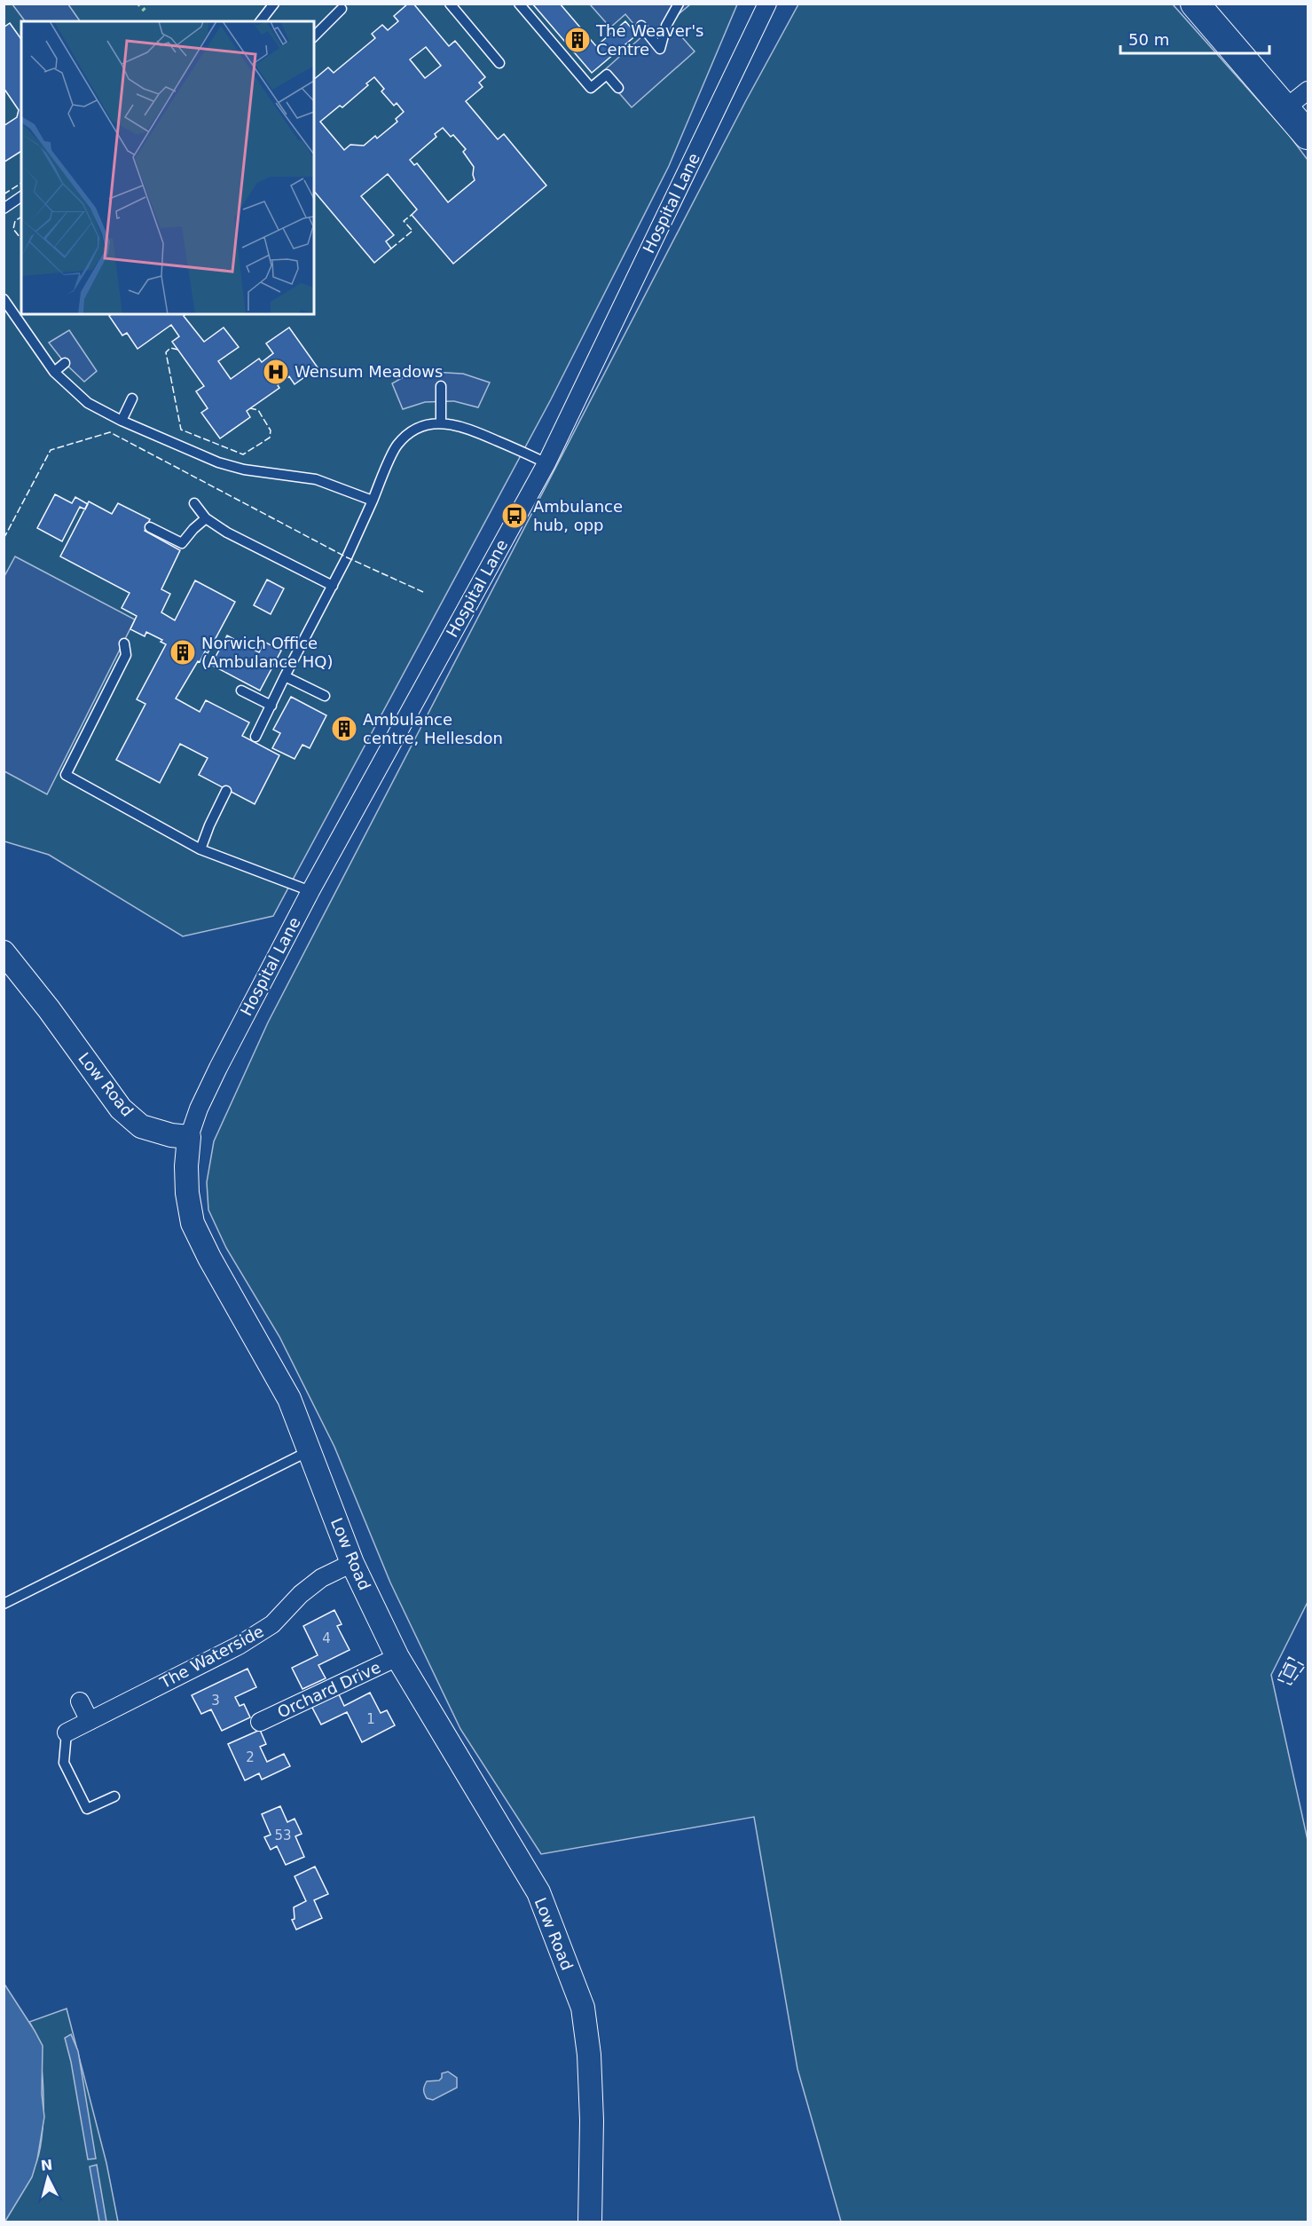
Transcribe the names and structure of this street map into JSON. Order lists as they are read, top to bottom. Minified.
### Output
{"streets":{"street":["Hospital Lane","Low Road","The Waterside","Orchard Drive"]},"crossings":[["Hospital Lane","Low Road"],["Low Road","The Waterside"],["Low Road","Orchard Drive"]],"places":{"building":["The Weaver's Centre","Norwich Office (Ambulance HQ)","Ambulance centre, Hellesdon"],"hospital":["Wensum Meadows"],"bus stop":["Ambulance hub, opp"]},"house_numbers":["4","3","1","2","53"],"scale_bar":"50 m","north":"top"}
